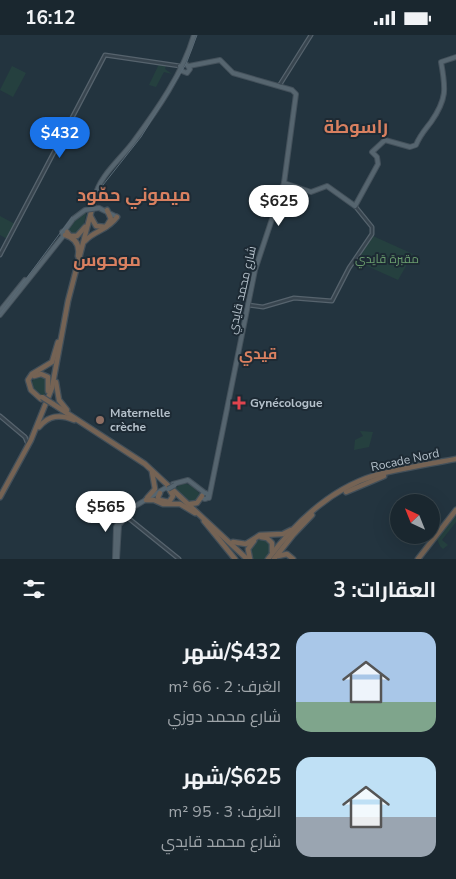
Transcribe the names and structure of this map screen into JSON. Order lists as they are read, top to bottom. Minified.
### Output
{"streets":{"highway":["Rocade Nord"],"main road":["شارع محمد قايدي"]},"districts":["راسوطة","ميموني حمّود","موحوس","قيدي"],"parks":["مقبرة قايدي"],"places":{"health":["Gynécologue"],"other":["Maternelle crèche"]},"north":"top left","page":{"status":"16:12","price":["$432","$625","$565"],"heading":"العقارات: 3","list":[{"name":"$432/شهر","note":"الغرف: 2 · 66 m² · شارع محمد دوزي"},{"name":"$625/شهر","note":"الغرف: 3 · 95 m² · شارع محمد قايدي"}]}}
